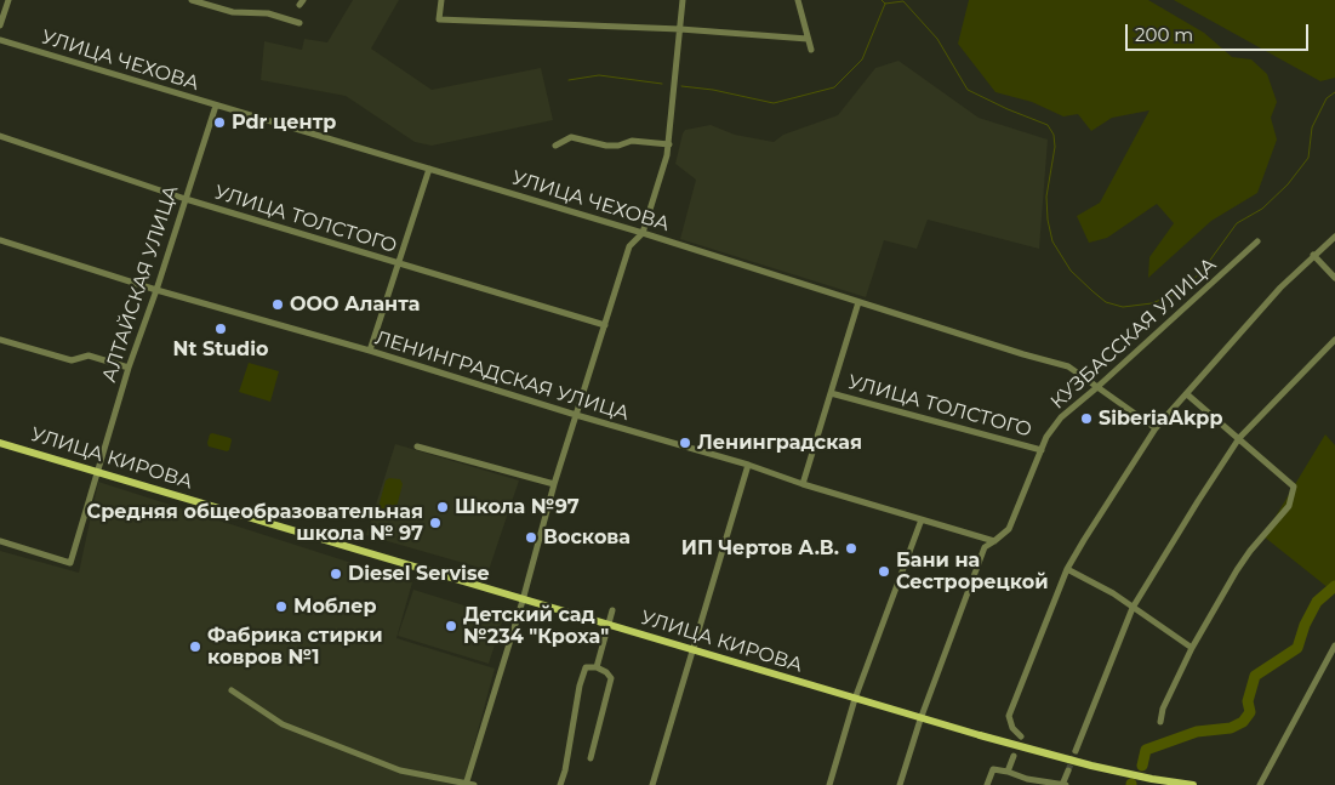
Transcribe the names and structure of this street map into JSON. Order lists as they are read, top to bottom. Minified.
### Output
{"streets":{"main road":["УЛИЦА КИРОВА"],"street":["УЛИЦА ЧЕХОВА","УЛИЦА ТОЛСТОГО","АЛТАЙСКАЯ УЛИЦА","КУЗБАССКАЯ УЛИЦА","ЛЕНИНГРАДСКАЯ УЛИЦА"]},"crossings":[["УЛИЦА ЧЕХОВА","АЛТАЙСКАЯ УЛИЦА"],["УЛИЦА ЧЕХОВА","КУЗБАССКАЯ УЛИЦА"],["УЛИЦА ТОЛСТОГО","АЛТАЙСКАЯ УЛИЦА"],["УЛИЦА ТОЛСТОГО","КУЗБАССКАЯ УЛИЦА"],["АЛТАЙСКАЯ УЛИЦА","ЛЕНИНГРАДСКАЯ УЛИЦА"],["АЛТАЙСКАЯ УЛИЦА","УЛИЦА КИРОВА"],["КУЗБАССКАЯ УЛИЦА","ЛЕНИНГРАДСКАЯ УЛИЦА"],["КУЗБАССКАЯ УЛИЦА","УЛИЦА КИРОВА"]],"places":["Pdr центр","ООО Аланта","Nt Studio","SiberiaAkpp","Ленинградская","Школа №97","Средняя общеобразовательная школа № 97","Воскова","ИП Чертов А.В.","Бани на Сестрорецкой","Diesel Servise","Моблер","Детский сад №234 \"Кроха\"","Фабрика стирки ковров №1"],"scale_bar":"200 m"}
